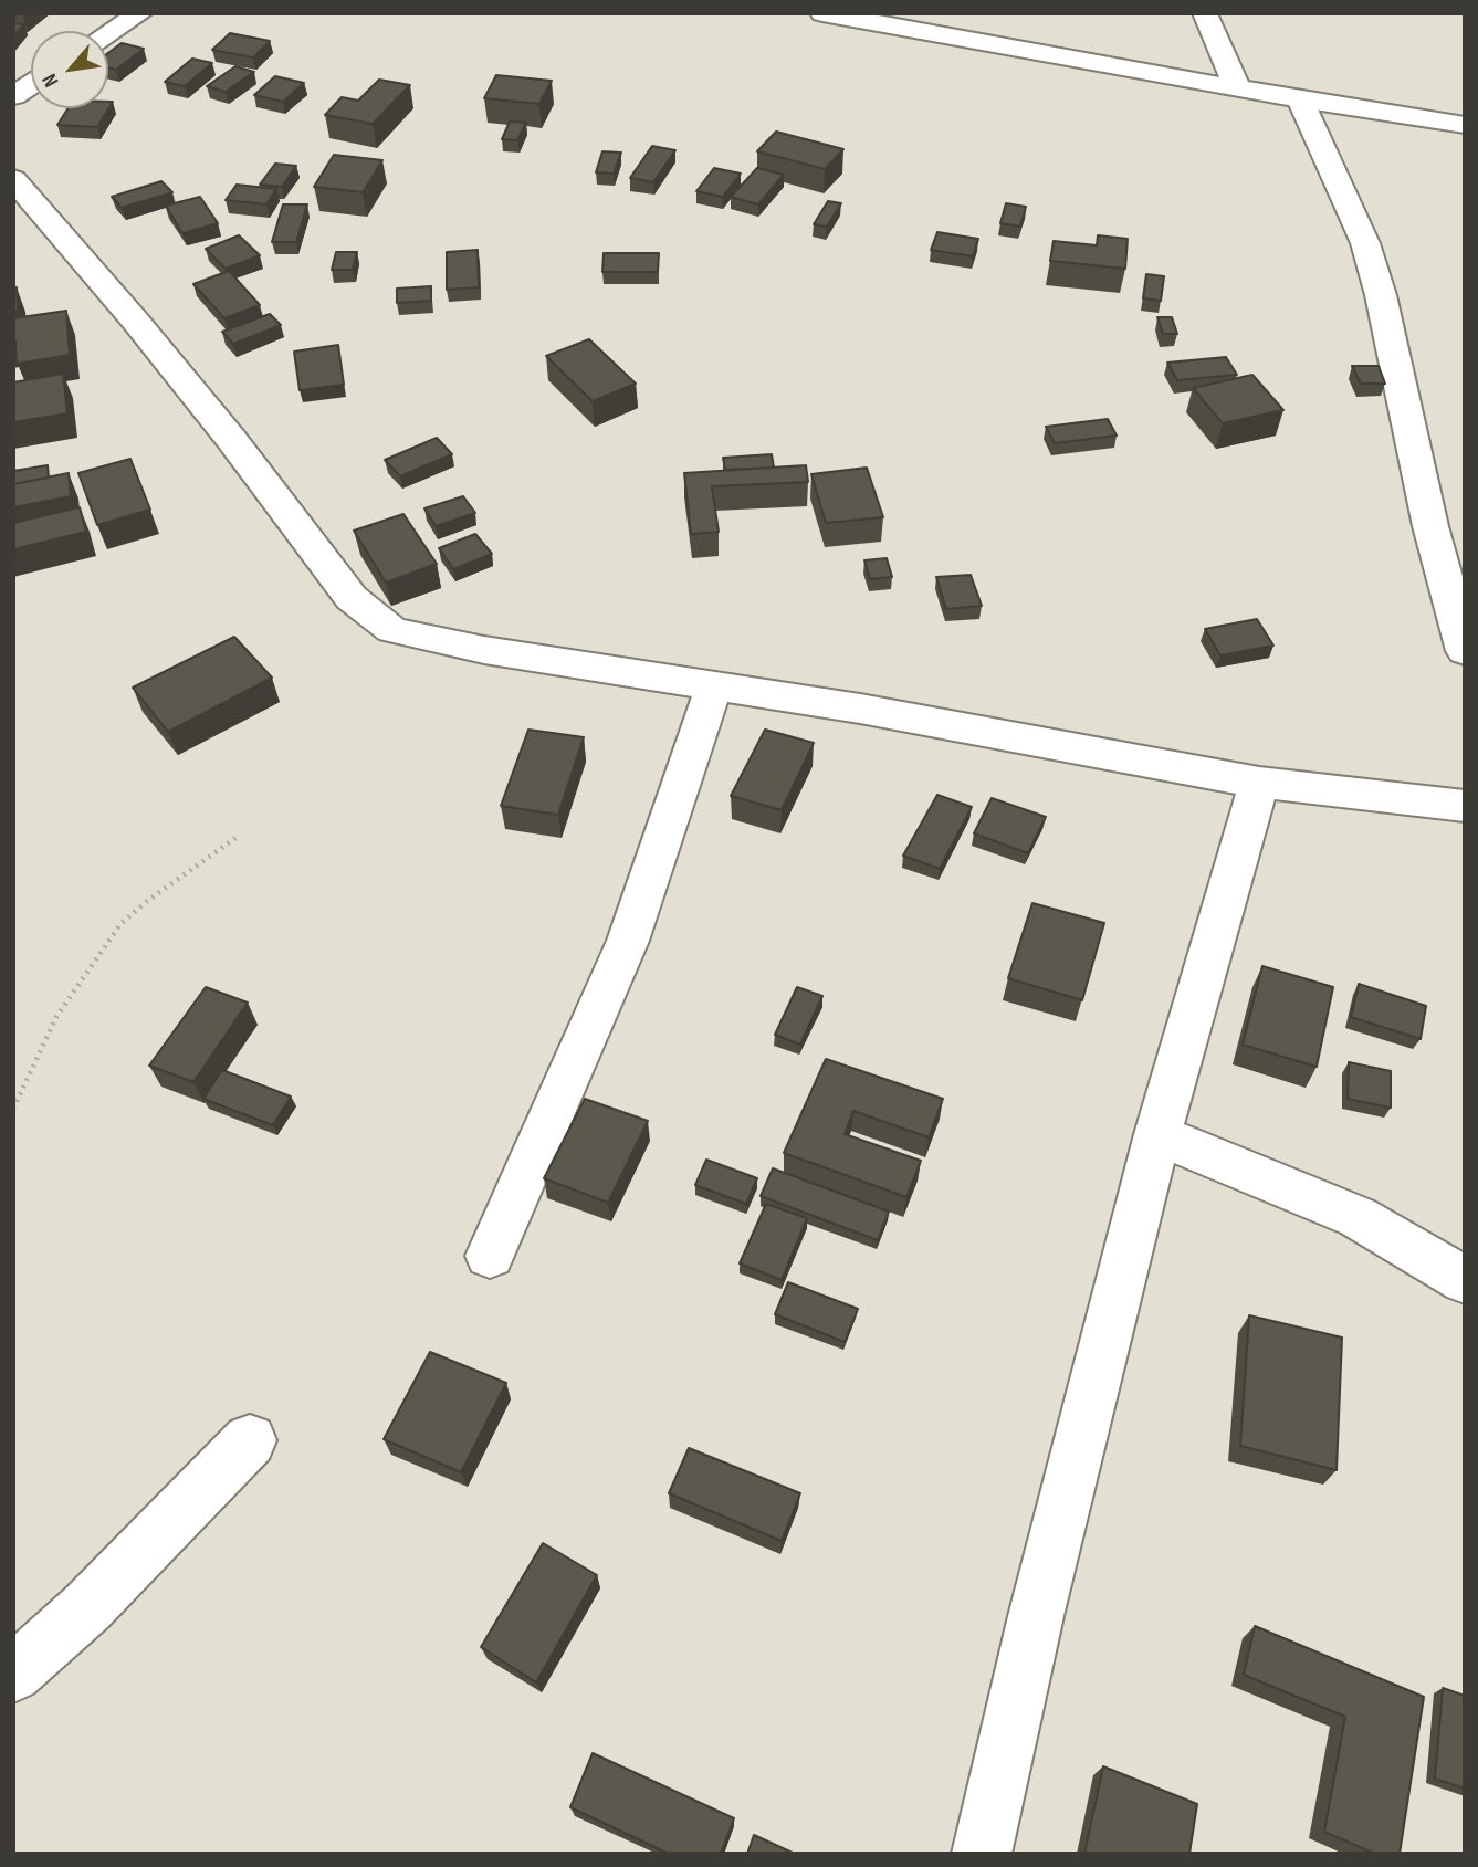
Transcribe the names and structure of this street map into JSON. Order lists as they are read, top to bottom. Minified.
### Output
{"north":"bottom left"}
